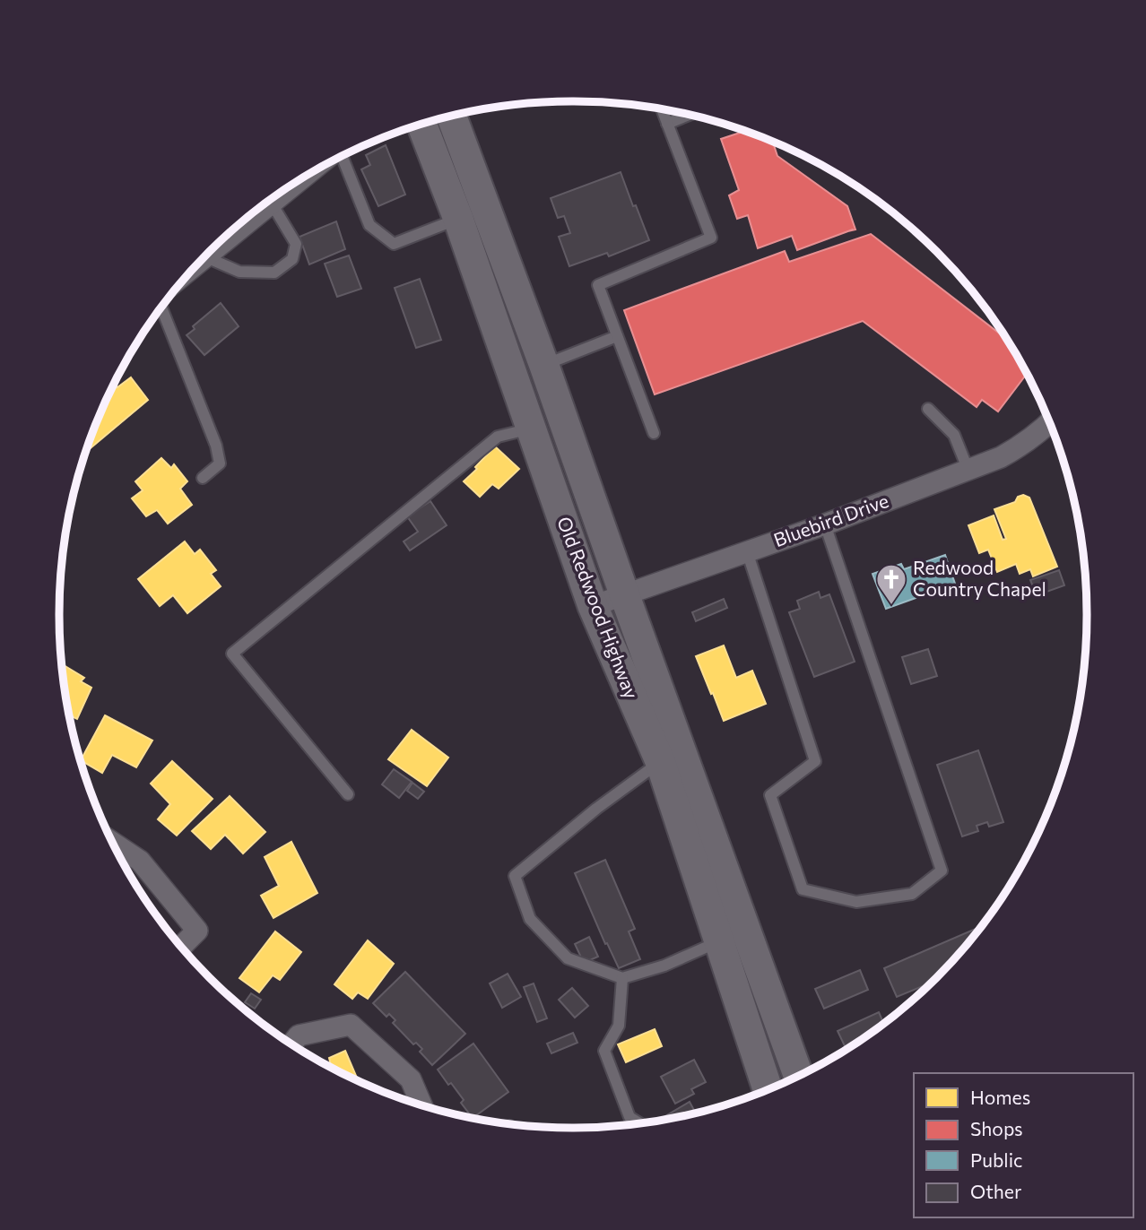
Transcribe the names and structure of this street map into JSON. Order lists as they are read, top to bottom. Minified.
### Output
{"streets":{"main road":["Old Redwood Highway"],"street":["Bluebird Drive"]},"crossings":[["Bluebird Drive","Old Redwood Highway"]],"places":{"church":["Redwood Country Chapel"]},"legend":["Homes","Shops","Public","Other"]}
